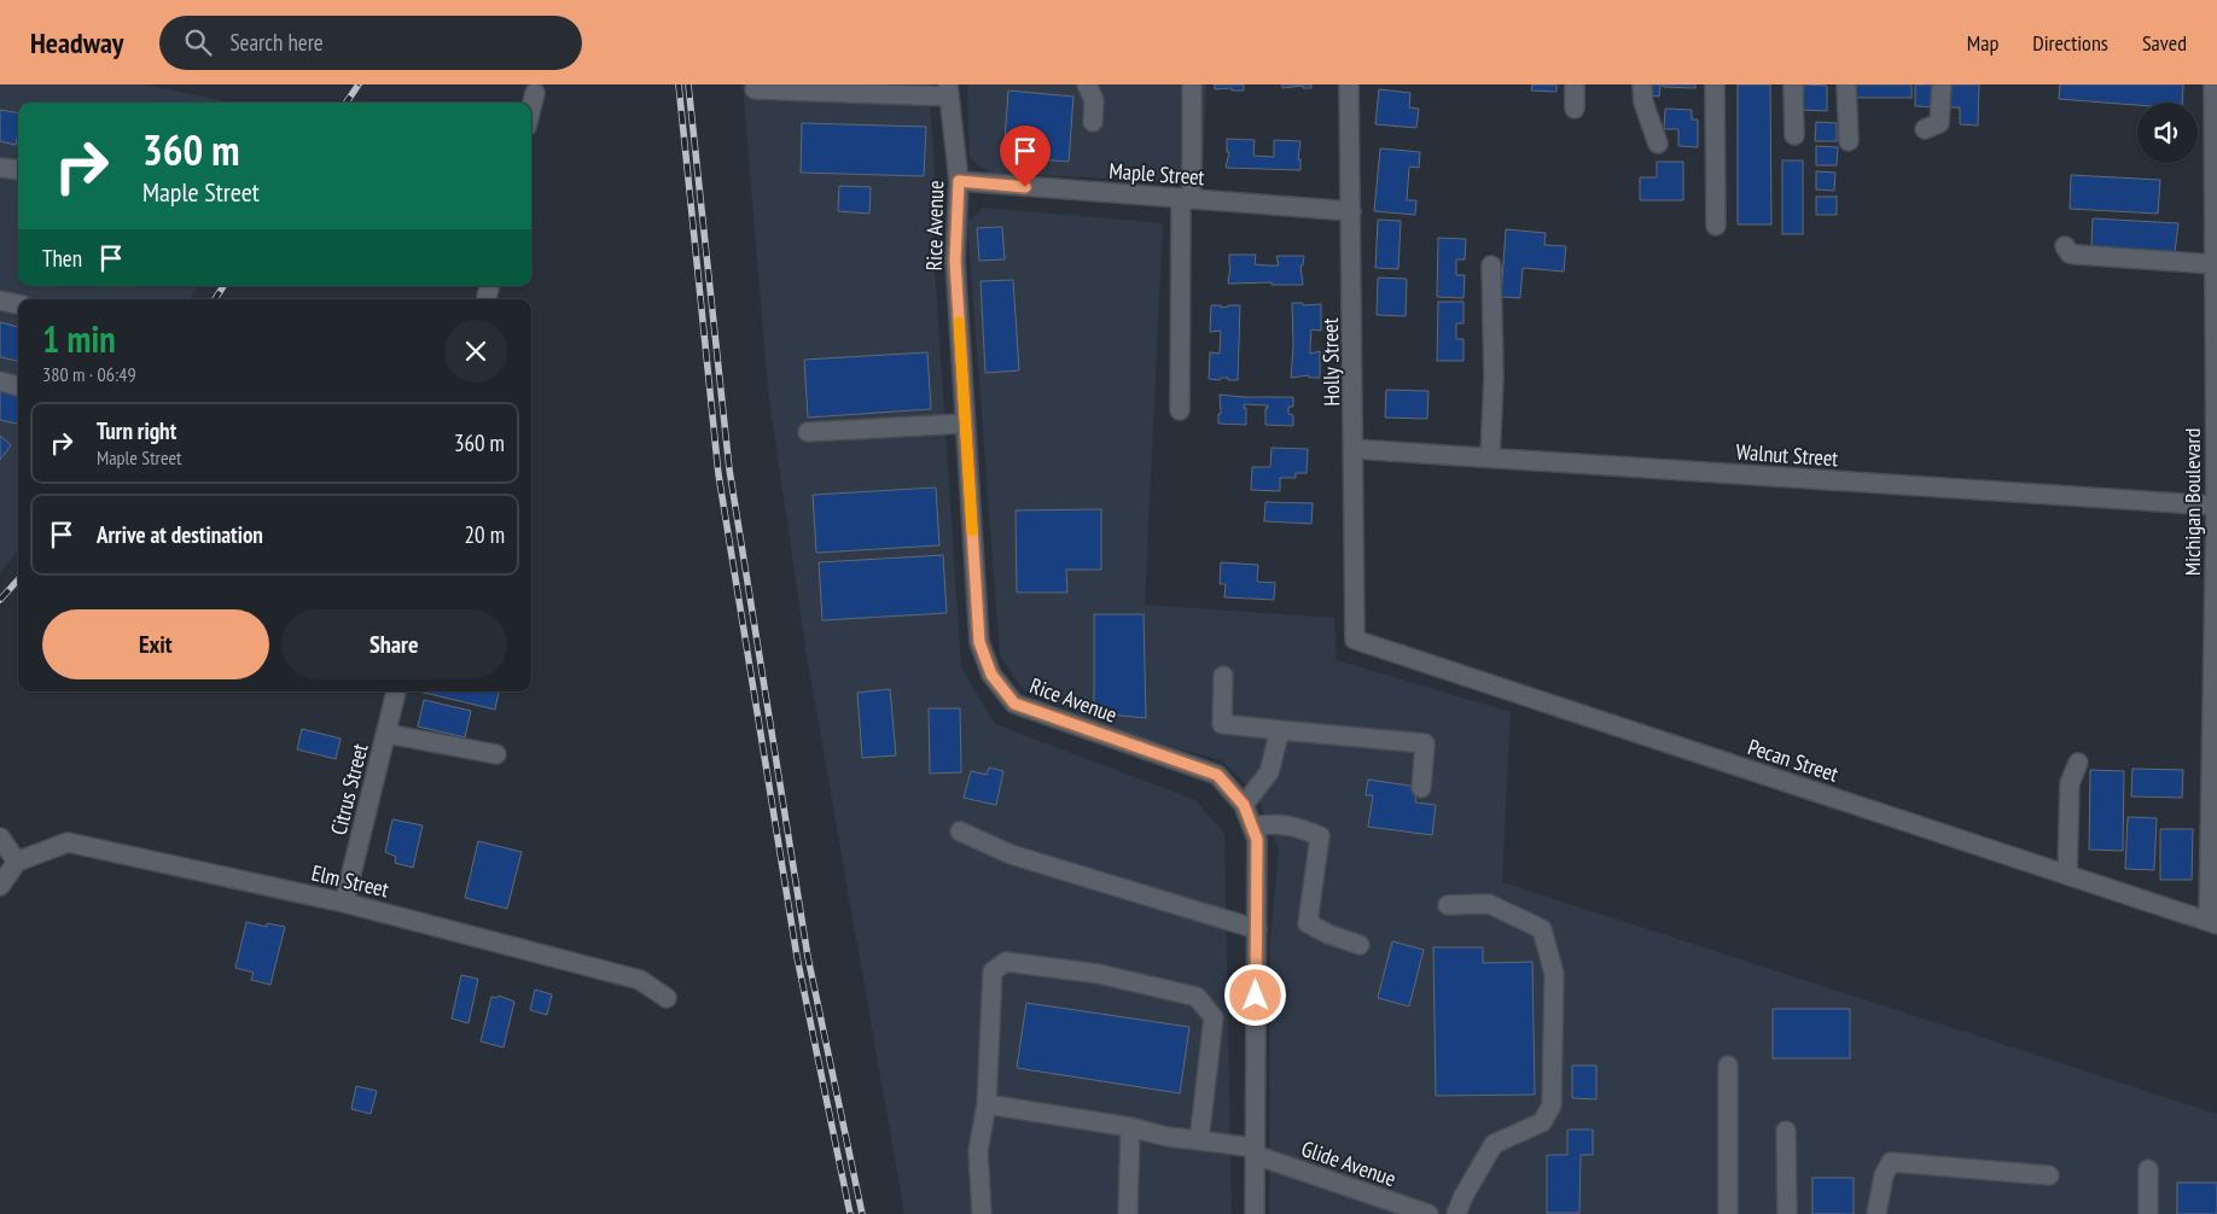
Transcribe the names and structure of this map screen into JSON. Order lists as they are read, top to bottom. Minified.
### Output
{"streets":{"street":["Maple Street","Rice Avenue","Holly Street","Walnut Street","Michigan Boulevard","Pecan Street","Citrus Street","Elm Street","Glide Avenue"]},"crossings":[["Maple Street","Rice Avenue"],["Maple Street","Holly Street"],["Rice Avenue","Glide Avenue"],["Holly Street","Walnut Street"],["Holly Street","Pecan Street"],["Walnut Street","Michigan Boulevard"],["Michigan Boulevard","Pecan Street"],["Citrus Street","Elm Street"]],"page":{"header":"Headway","search":"Search here","nav":["Map","Directions","Saved"],"turn":["360 m","Maple Street"],"then":"Then","heading":["1 min","380 m · 06:49"],"list":[{"name":"Turn right","note":"Maple Street","value":"360 m"},{"name":"Arrive at destination","value":"20 m"}],"buttons":["Exit","Share"]}}
